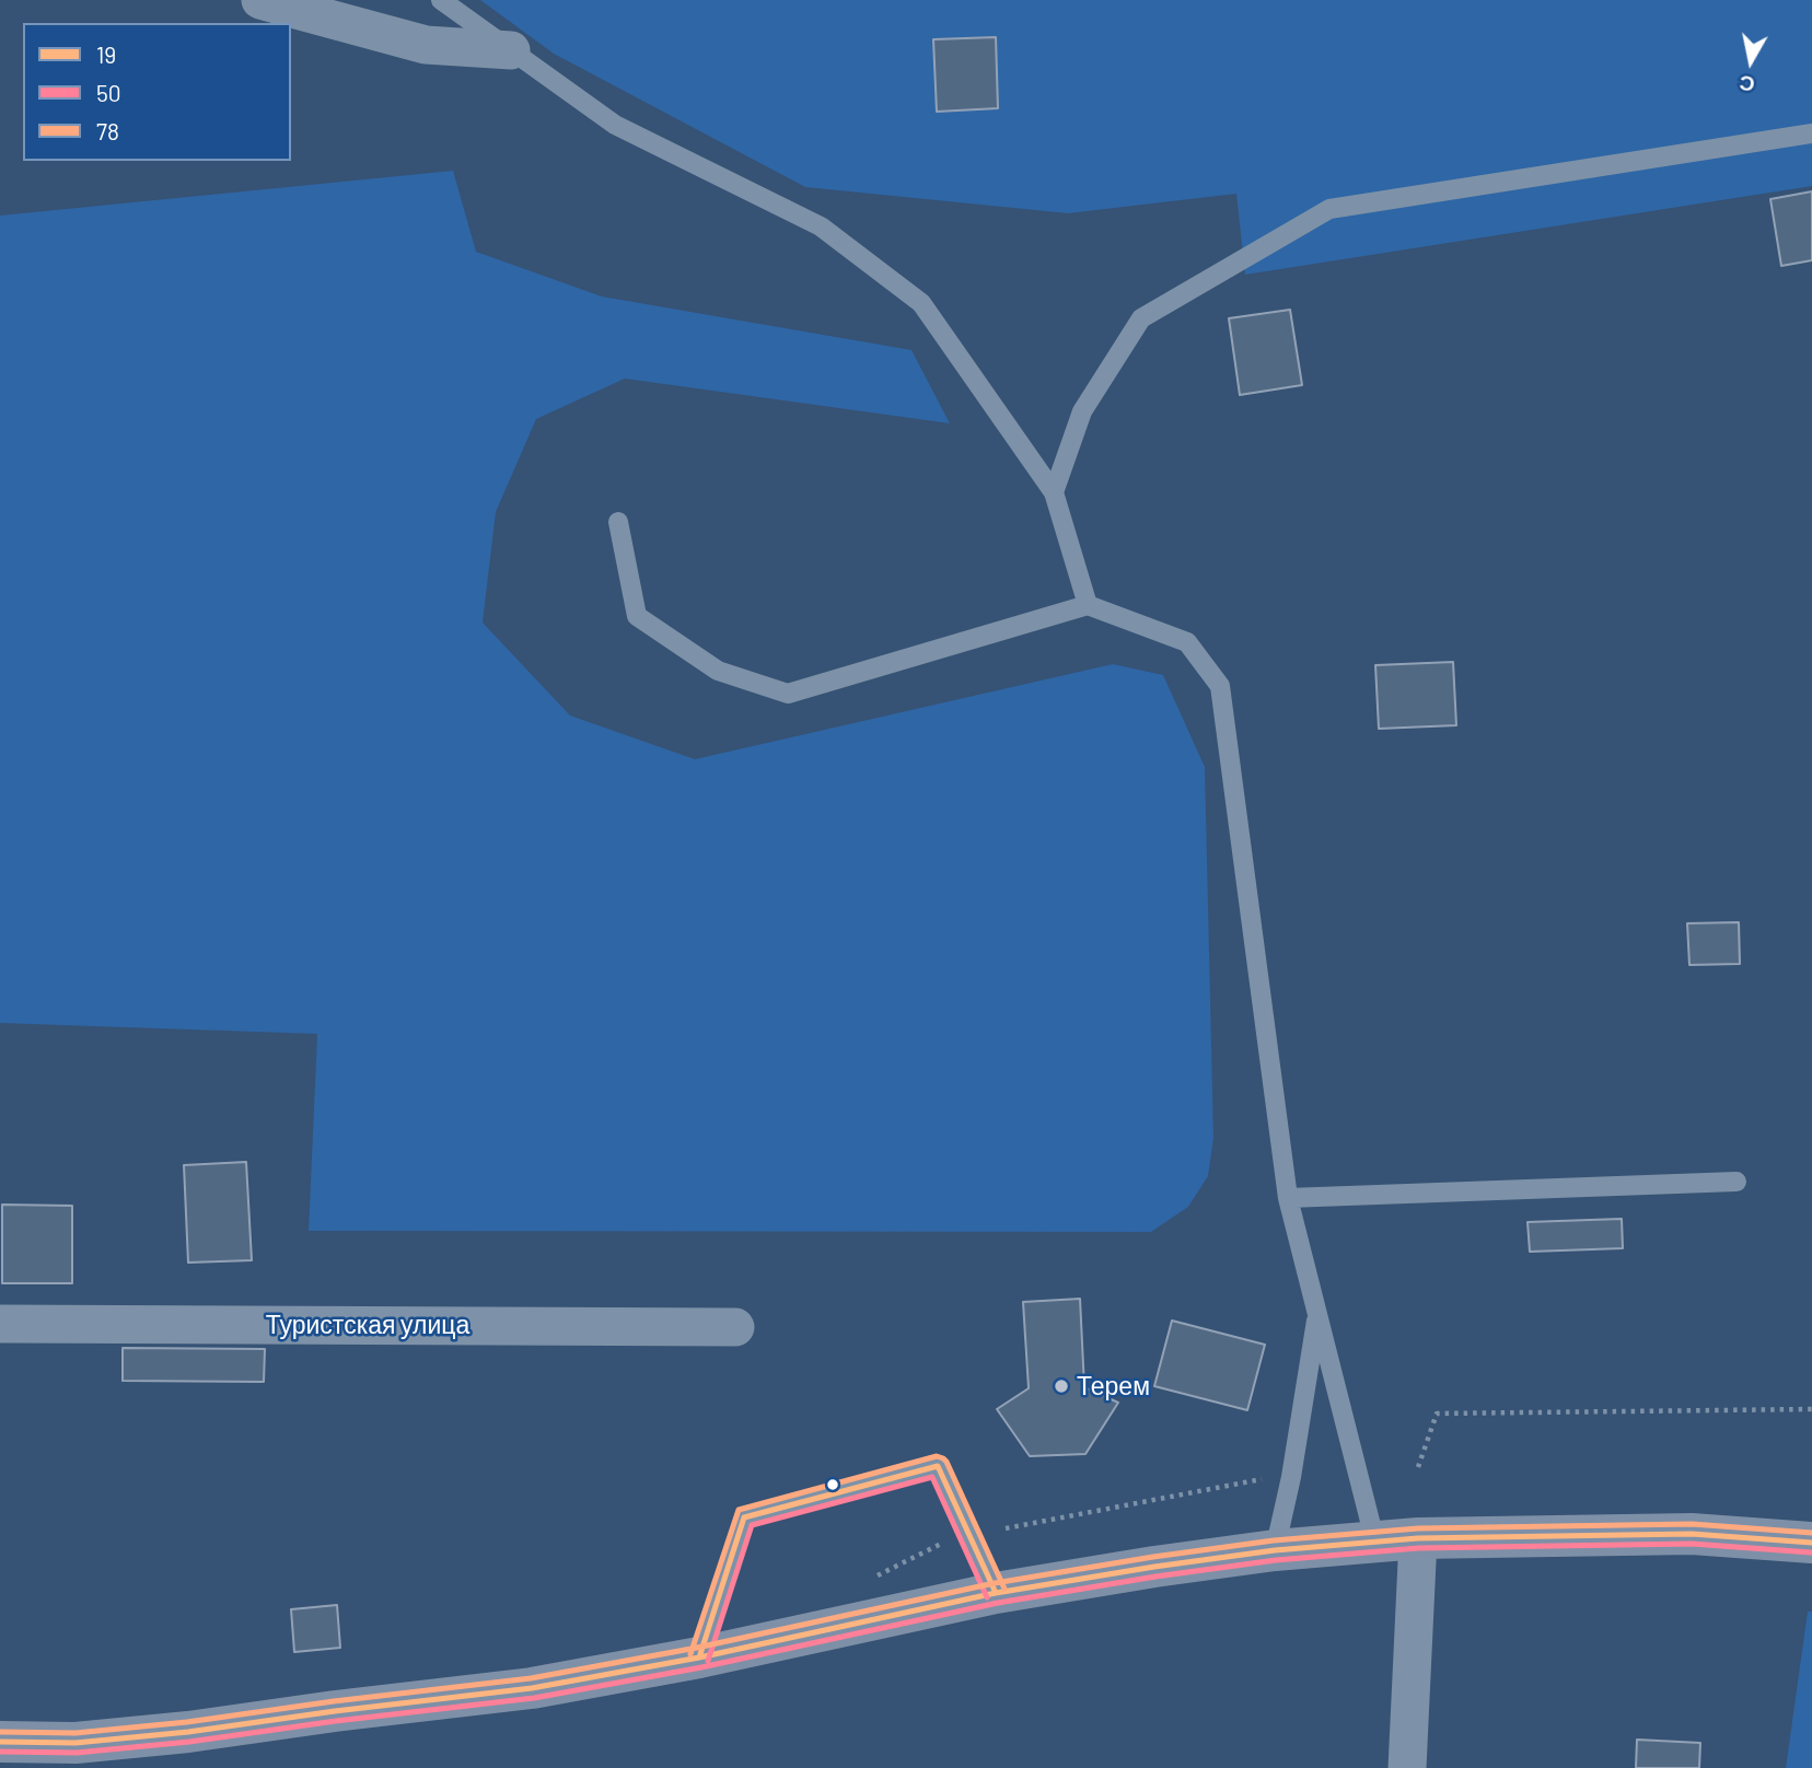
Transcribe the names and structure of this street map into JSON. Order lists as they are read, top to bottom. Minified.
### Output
{"streets":{"street":["Туристская улица"]},"places":["Терем"],"lines":["transit line 78","transit line 19","transit line 50"],"legend":["19","50","78"],"north":"bottom"}
